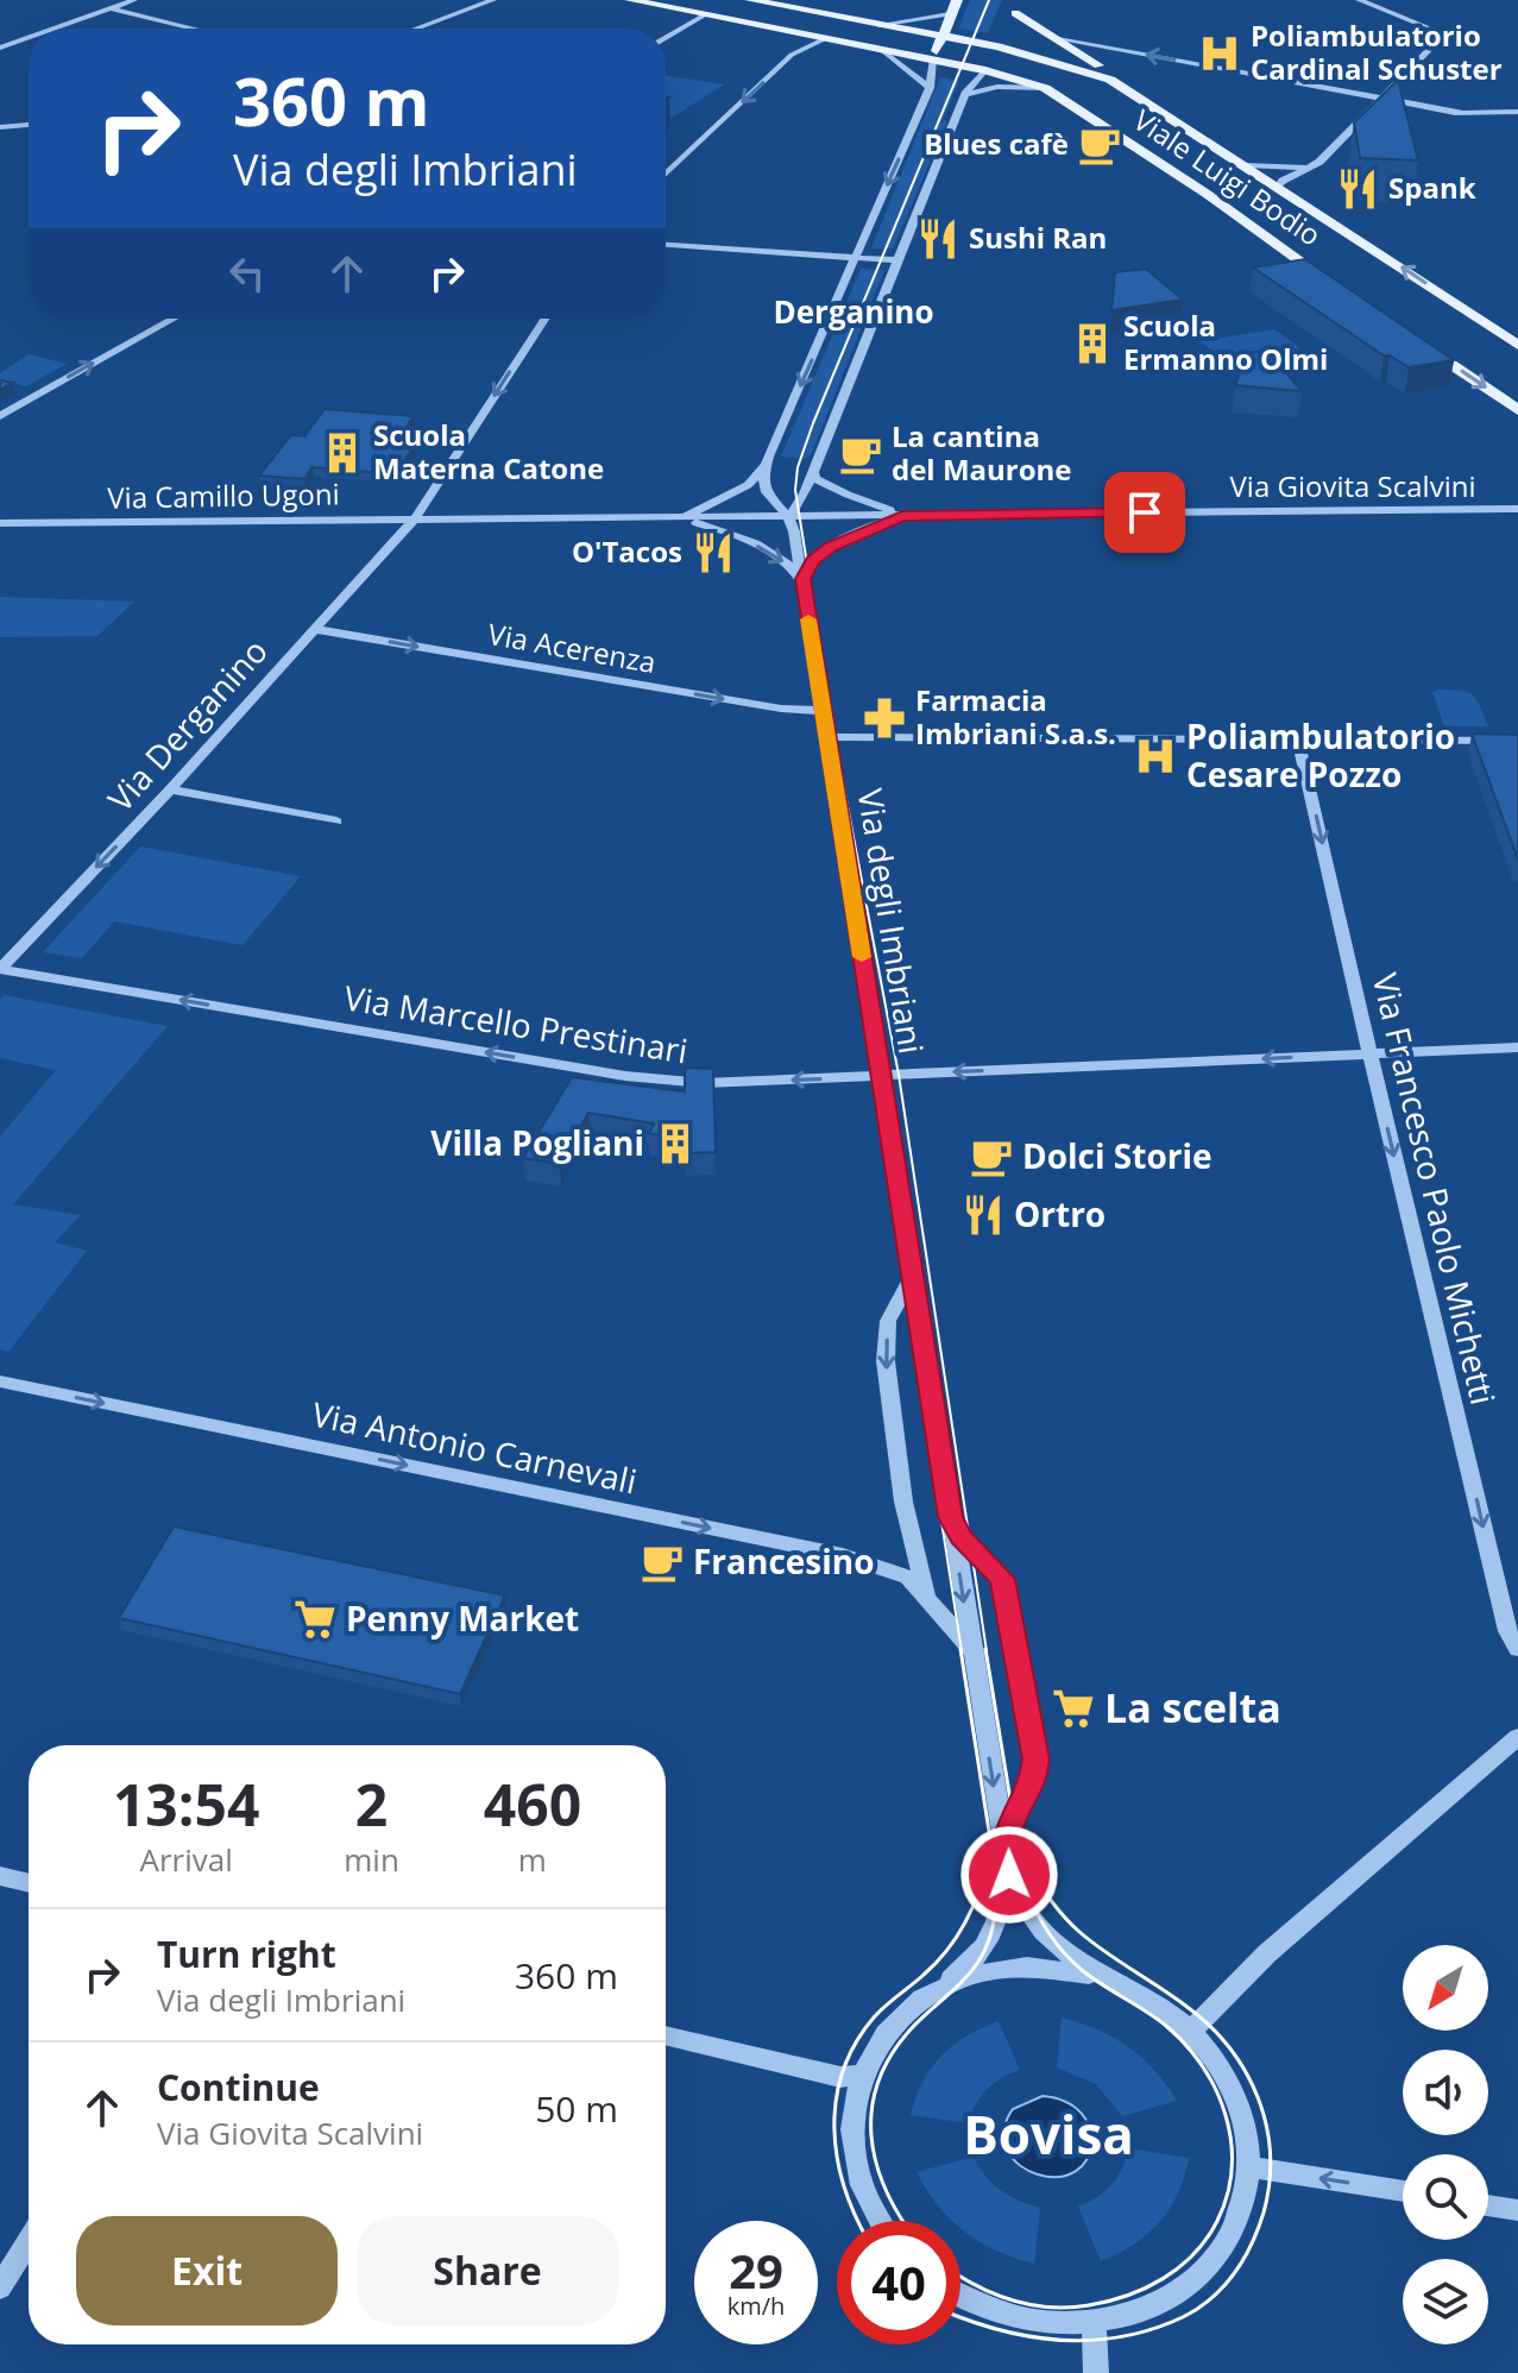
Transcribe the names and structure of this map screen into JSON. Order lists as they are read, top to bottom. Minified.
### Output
{"streets":{"main road":["Viale Luigi Bodio"],"street":["Via Giovita Scalvini","Via Camillo Ugoni","Via Acerenza","Via Derganino","Via degli Imbriani","Via Marcello Prestinari","Via Francesco Paolo Michetti","Via Antonio Carnevali"]},"crossings":[["Via Giovita Scalvini","Via Camillo Ugoni"],["Via Giovita Scalvini","Via degli Imbriani"],["Via Camillo Ugoni","Via Derganino"],["Via Camillo Ugoni","Via degli Imbriani"],["Via Acerenza","Via Derganino"],["Via Acerenza","Via degli Imbriani"],["Via Derganino","Via Marcello Prestinari"],["Via degli Imbriani","Via Marcello Prestinari"],["Via degli Imbriani","Via Antonio Carnevali"],["Via Marcello Prestinari","Via Francesco Paolo Michetti"]],"one_way":["Via Acerenza","Via Derganino","Via Marcello Prestinari","Via Francesco Paolo Michetti","Via Antonio Carnevali"],"districts":["Derganino","Bovisa"],"places":{"hospital":["Poliambulatorio Cardinal Schuster","Poliambulatorio Cesare Pozzo"],"cafe":["Blues cafè","La cantina del Maurone","Dolci Storie","Francesino"],"restaurant":["Spank","Sushi Ran","O'Tacos","Ortro"],"building":["Scuola Ermanno Olmi","Scuola Materna Catone","Villa Pogliani"],"pharmacy":["Farmacia Imbriani S.a.s."],"supermarket":["Penny Market","La scelta"]},"north":"bottom left","page":{"turn":["360 m","Via degli Imbriani"],"eta":["13:54","Arrival","2","min","460","m"],"list":[{"name":"Turn right","note":"Via degli Imbriani","value":"360 m"},{"name":"Continue","note":"Via Giovita Scalvini","value":"50 m"}],"buttons":["Exit","Share"],"speed":"29 km/h","limit":"40"}}
